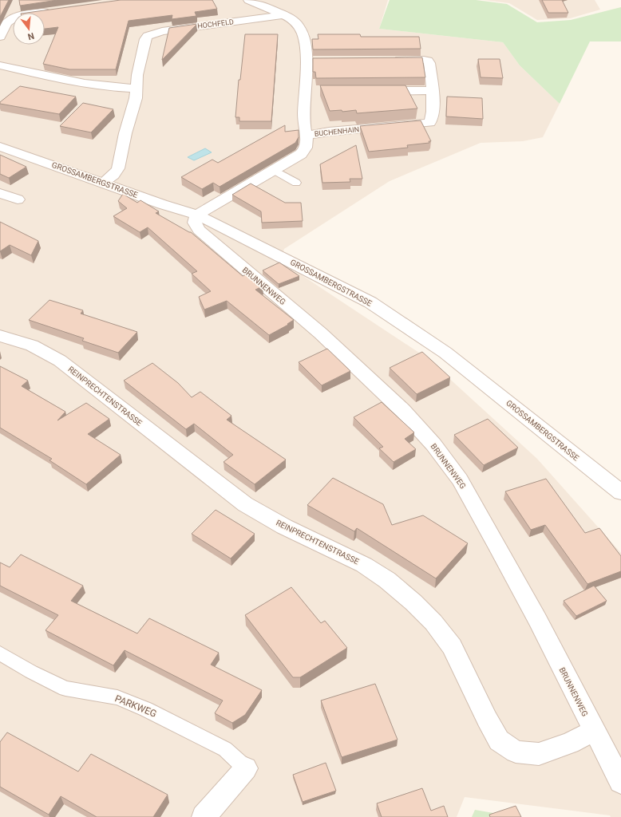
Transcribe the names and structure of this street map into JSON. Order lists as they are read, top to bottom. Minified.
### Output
{"streets":{"street":["HOCHFELD","BUCHENHAIN","GROSSAMBERGSTRASSE","BRUNNENWEG","REINPRECHTENSTRASSE"],"lane":["PARKWEG"]},"crossings":[["HOCHFELD","BUCHENHAIN"],["HOCHFELD","GROSSAMBERGSTRASSE"],["BUCHENHAIN","GROSSAMBERGSTRASSE"],["BUCHENHAIN","BRUNNENWEG"],["GROSSAMBERGSTRASSE","BRUNNENWEG"],["BRUNNENWEG","REINPRECHTENSTRASSE"]],"north":"bottom"}
